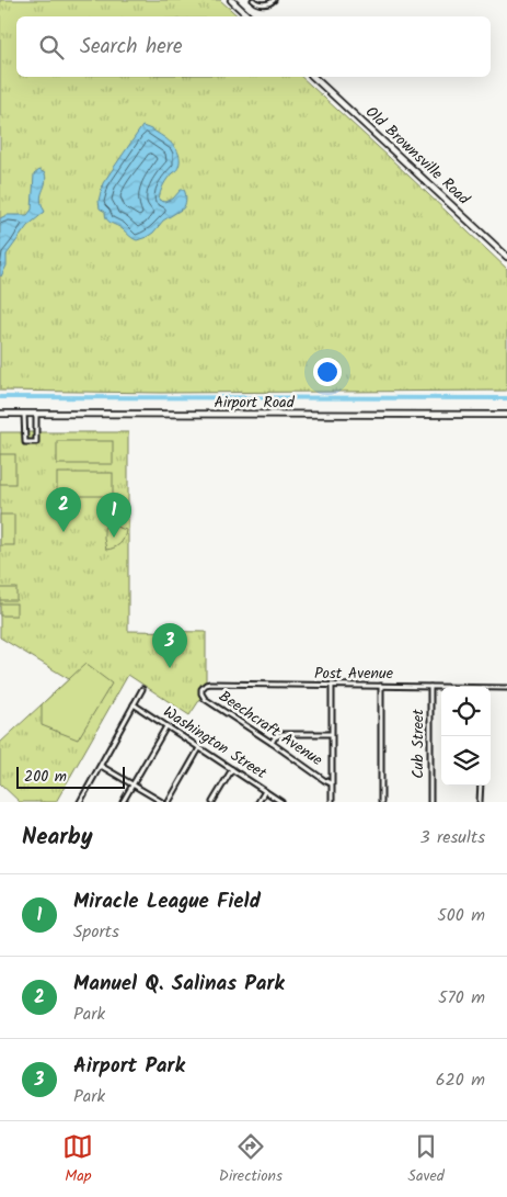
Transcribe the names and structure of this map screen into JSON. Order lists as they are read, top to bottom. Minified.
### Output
{"streets":{"street":["Old Brownsville Road","Airport Road","Post Avenue","Beechcraft Avenue","Washington Street","Cub Street"]},"crossings":[["Post Avenue","Beechcraft Avenue"],["Post Avenue","Cub Street"]],"scale_bar":"200 m","page":{"search":"Search here","pins":["2","1","3"],"scale":"200 m","heading":["Nearby","3 results"],"list":[{"mark":"1","name":"Miracle League Field","note":"Sports","value":"500 m"},{"mark":"2","name":"Manuel Q. Salinas Park","note":"Park","value":"570 m"},{"mark":"3","name":"Airport Park","note":"Park","value":"620 m"}],"nav":["Map","Directions","Saved"]}}
